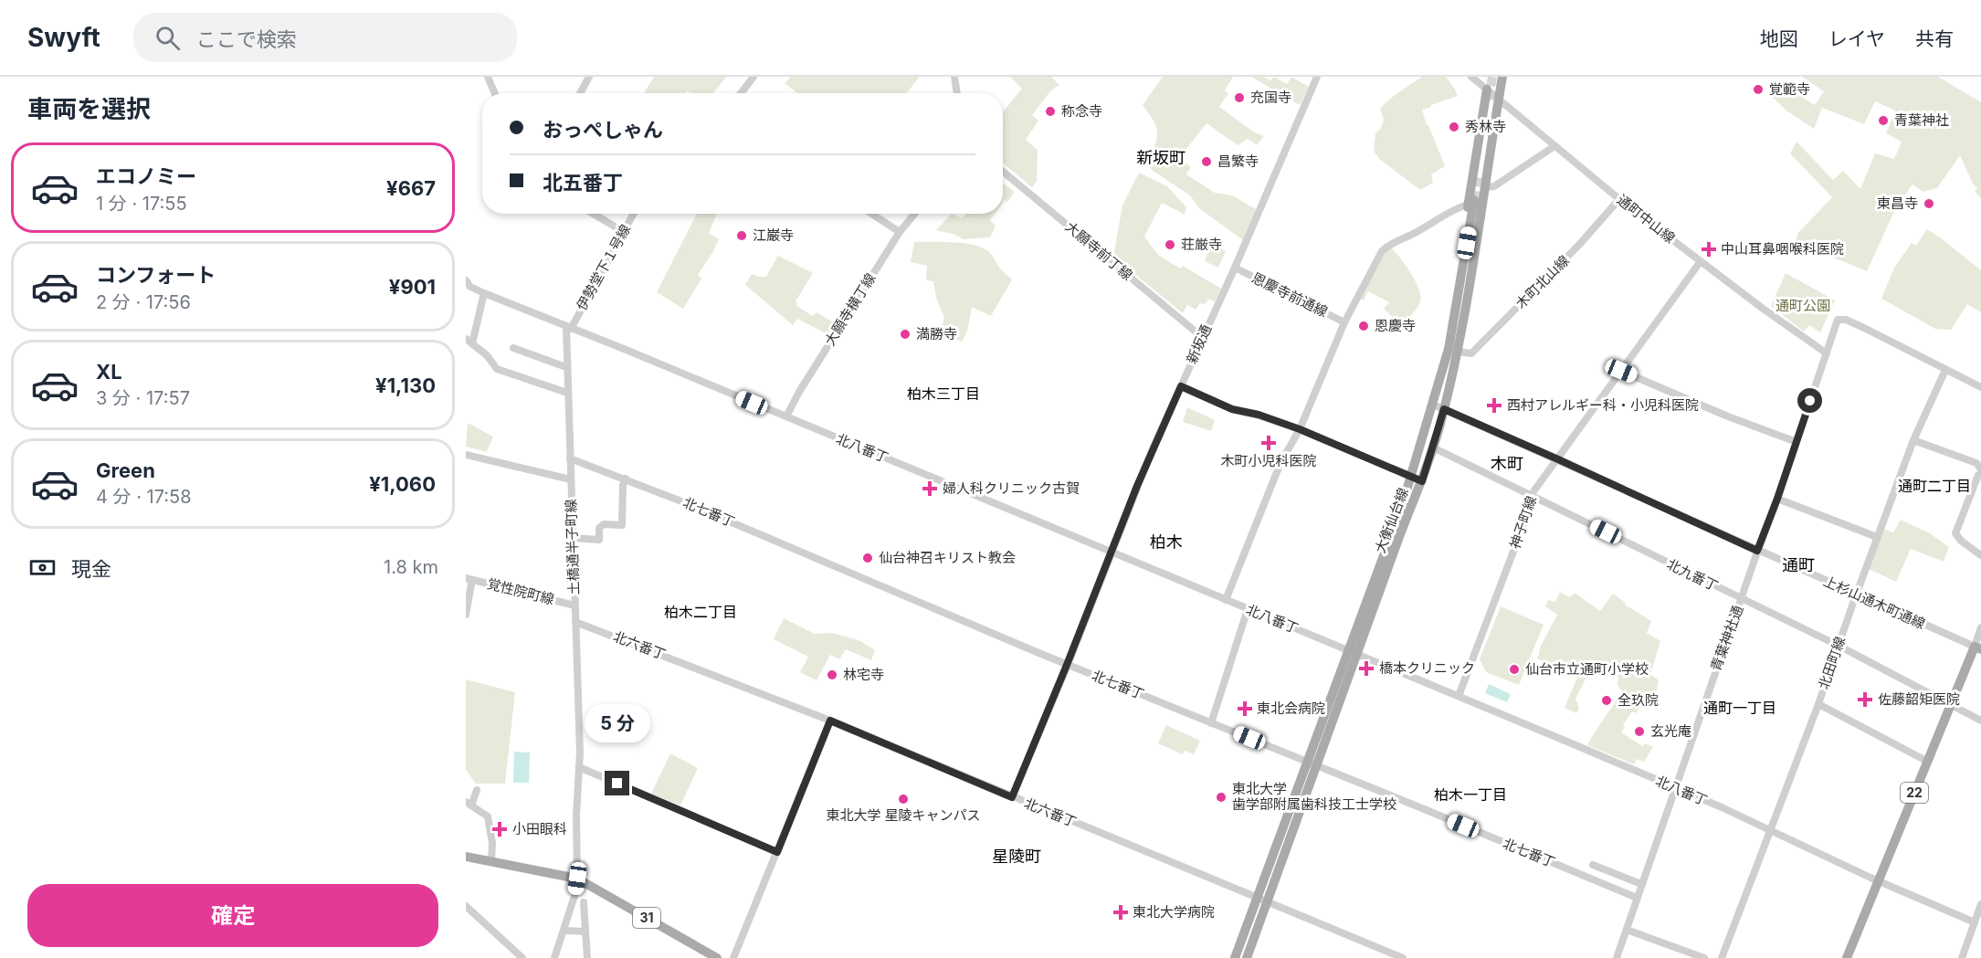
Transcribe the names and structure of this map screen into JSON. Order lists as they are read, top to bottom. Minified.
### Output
{"streets":{"main road":["大衡仙台線","22","31"],"street":["通町中山線","大願寺前丁線","伊勢堂下１号線","木町北山線","恩慶寺前通線","大願寺横丁線","新坂通","北八番丁","北七番丁","神子町線","土橋通半子町線","北九番丁","覚性院町線","上杉山通木町通線","青葉神社通","北六番丁","北田町線"]},"crossings":[["通町中山線","木町北山線"],["通町中山線","大衡仙台線"],["通町中山線","神子町線"],["通町中山線","青葉神社通"],["大願寺前丁線","新坂通"],["伊勢堂下１号線","北八番丁"],["伊勢堂下１号線","土橋通半子町線"],["木町北山線","大衡仙台線"],["恩慶寺前通線","新坂通"],["大願寺横丁線","北八番丁"],["新坂通","北八番丁"],["新坂通","北七番丁"],["新坂通","北六番丁"],["北八番丁","大衡仙台線"],["北八番丁","神子町線"],["北八番丁","土橋通半子町線"],["北八番丁","青葉神社通"],["北八番丁","北田町線"],["北八番丁","22"],["北七番丁","大衡仙台線"],["北七番丁","土橋通半子町線"],["北七番丁","青葉神社通"],["大衡仙台線","北九番丁"],["大衡仙台線","上杉山通木町通線"],["大衡仙台線","北六番丁"],["神子町線","北九番丁"],["神子町線","上杉山通木町通線"],["土橋通半子町線","覚性院町線"],["土橋通半子町線","北六番丁"],["土橋通半子町線","31"],["北九番丁","青葉神社通"],["北九番丁","北田町線"],["北九番丁","22"],["上杉山通木町通線","青葉神社通"],["上杉山通木町通線","北田町線"],["上杉山通木町通線","22"],["青葉神社通","北田町線"]],"districts":["新坂町","柏木三丁目","木町","通町二丁目","柏木","通町","柏木二丁目","通町一丁目","柏木一丁目","星陵町"],"parks":["通町公園"],"places":{"other":["覚範寺","充国寺","称念寺","青葉神社","秀林寺","昌繁寺","東昌寺","江巌寺","荘厳寺","恩慶寺","満勝寺","仙台神召キリスト教会","仙台市立通町小学校","林宅寺","全玖院","玄光庵","東北大学 歯学部附属歯科技工士学校","東北大学 星陵キャンパス"],"health":["中山耳鼻咽喉科医院","西村アレルギー科・小児科医院","木町小児科医院","婦人科クリニック古賀","橋本クリニック","佐藤韶矩医院","東北会病院","小田眼科","東北大学病院"]},"page":{"header":"Swyft","search":"ここで検索","nav":["地図","レイヤ","共有"],"heading":"車両を選択","banner":["おっぺしゃん","北五番丁"],"list":[{"name":"エコノミー","note":"1 分 · 17:55","value":"¥667"},{"name":"コンフォート","note":"2 分 · 17:56","value":"¥901"},{"name":"XL","note":"3 分 · 17:57","value":"¥1,130"},{"name":"Green","note":"4 分 · 17:58","value":"¥1,060"}],"pay":["現金","1.8 km"],"bubble":"5 分","buttons":"確定"}}
